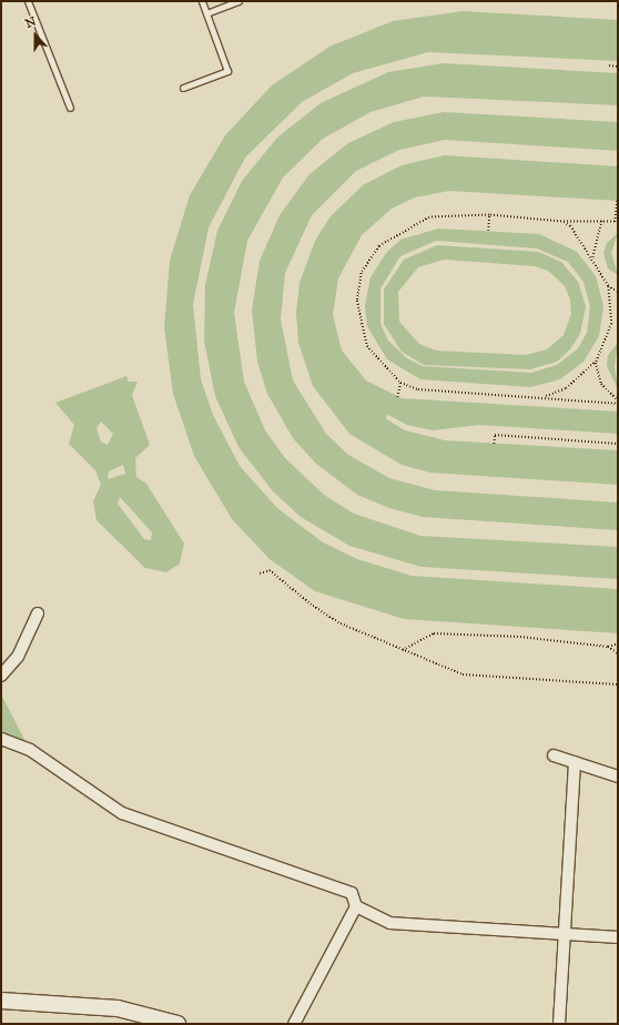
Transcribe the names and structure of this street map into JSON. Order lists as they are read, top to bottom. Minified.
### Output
{"north":"top"}
